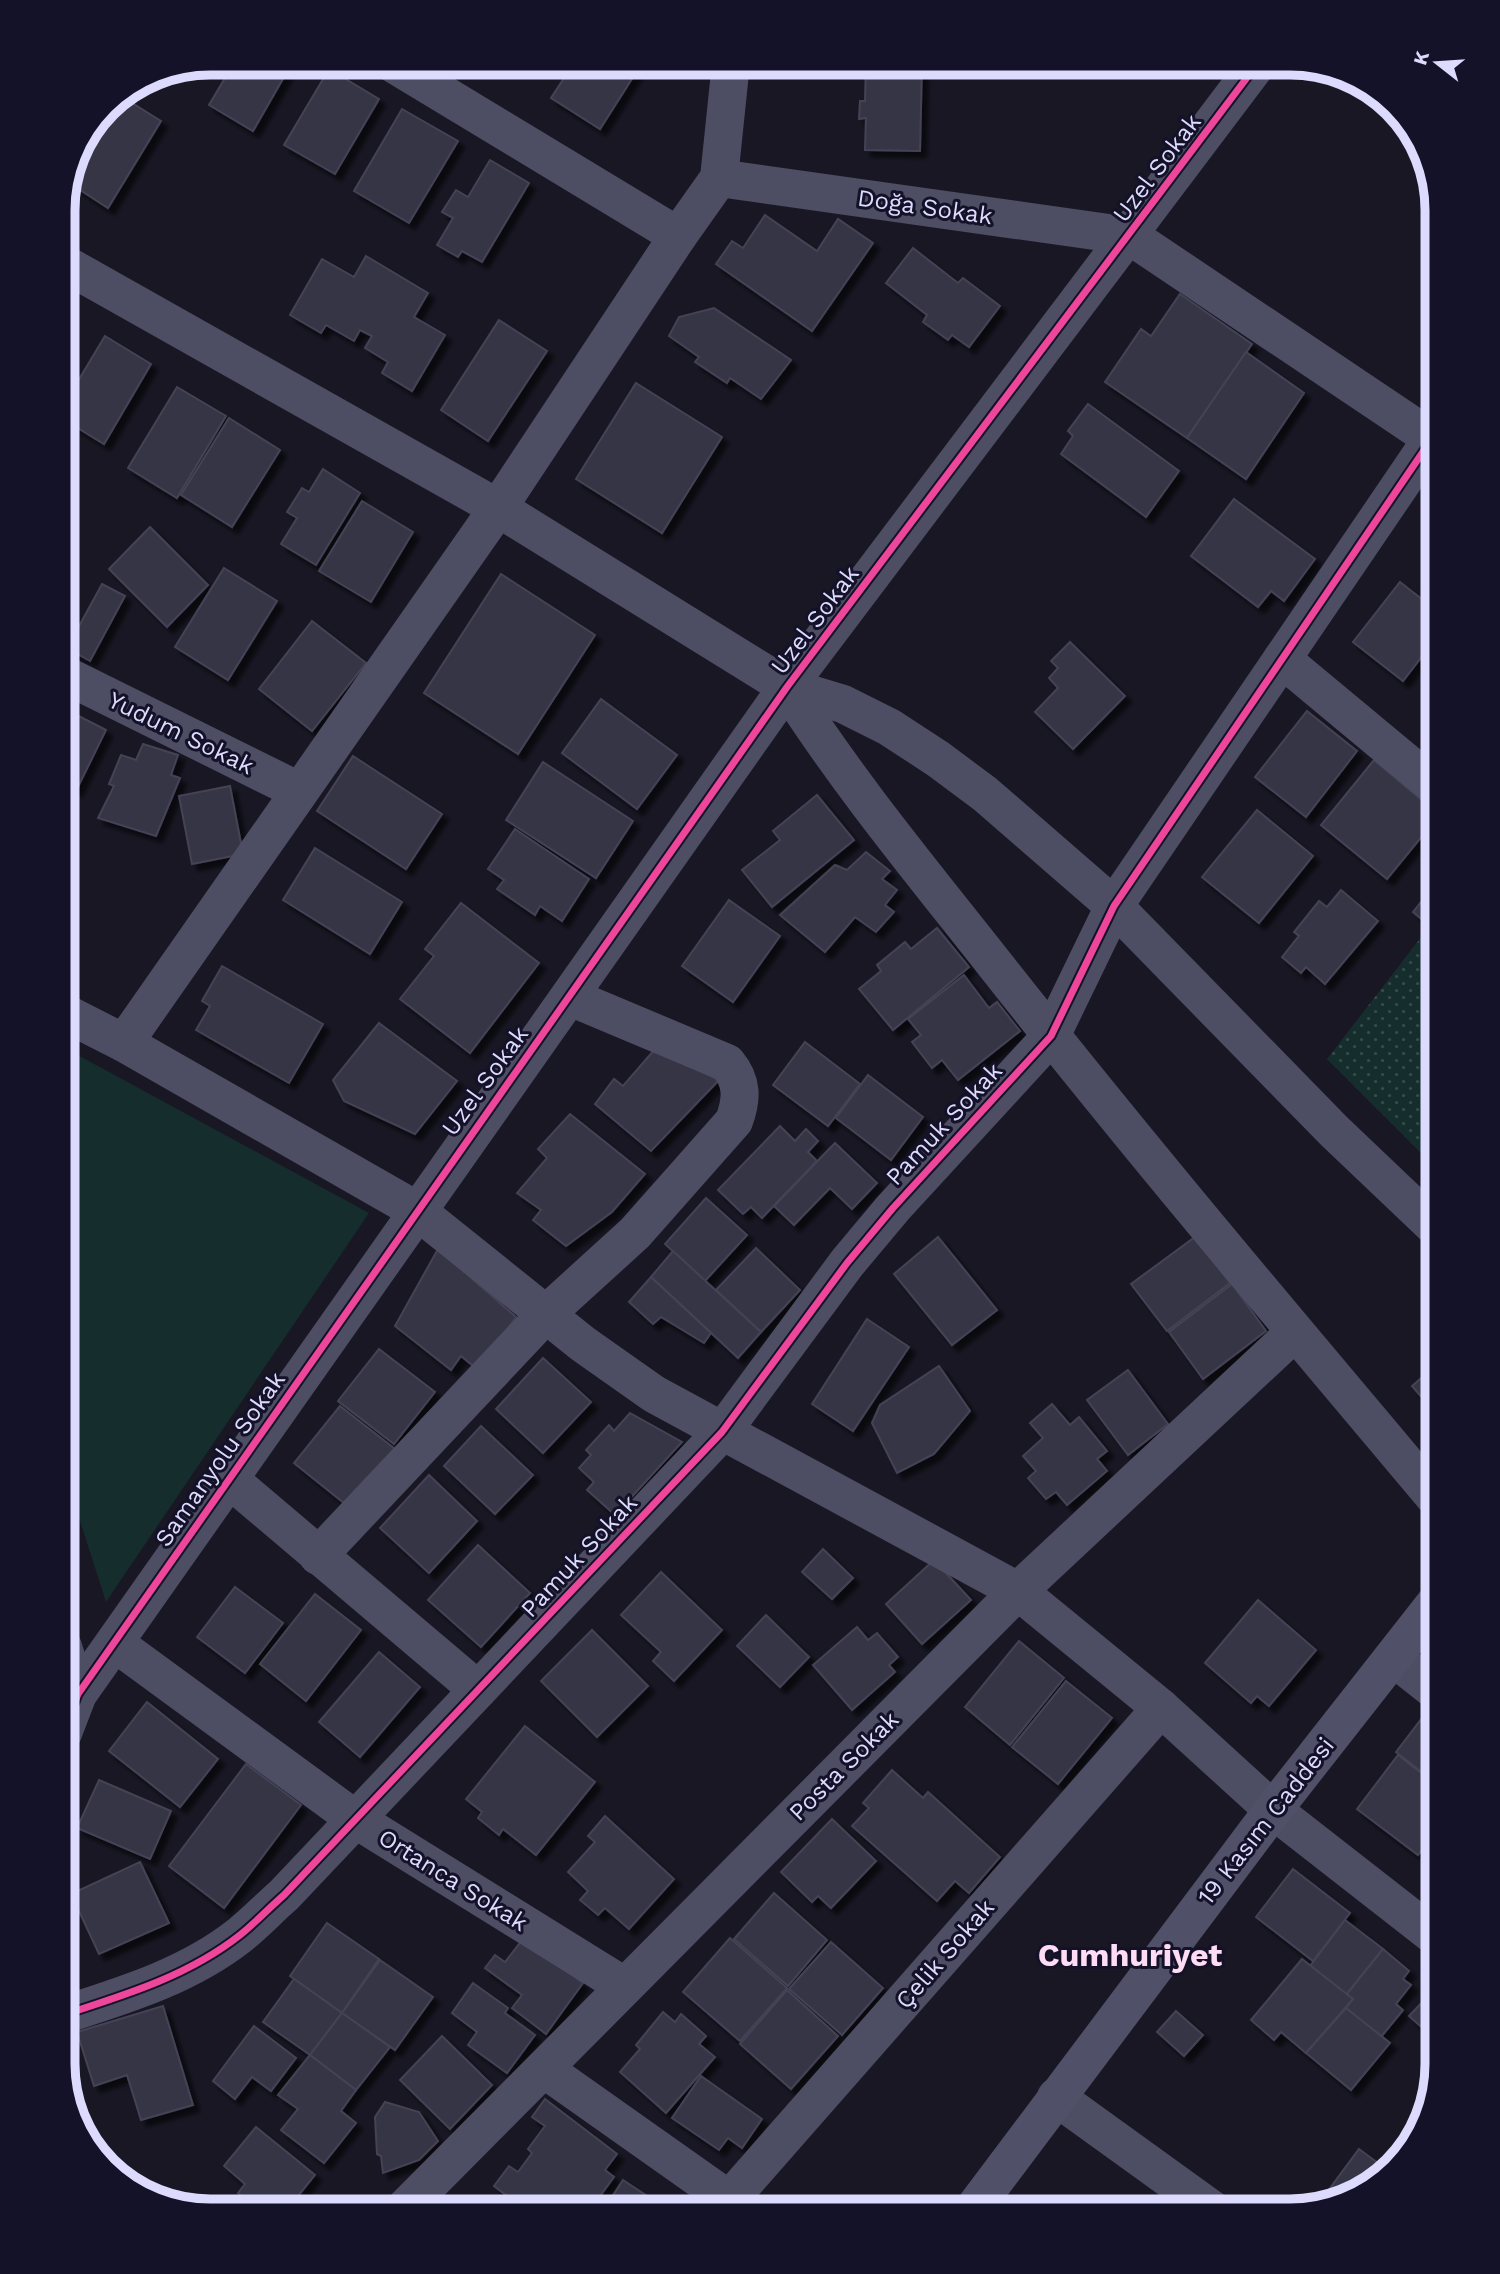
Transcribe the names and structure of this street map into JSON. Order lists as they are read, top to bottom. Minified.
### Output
{"streets":{"street":["Uzel Sokak","Doğa Sokak","Yudum Sokak","Pamuk Sokak","Samanyolu Sokak","Posta Sokak","19 Kasım Caddesi","Ortanca Sokak","Çelik Sokak"]},"crossings":[["Uzel Sokak","Doğa Sokak"],["Uzel Sokak","Samanyolu Sokak"],["Pamuk Sokak","Ortanca Sokak"],["Samanyolu Sokak","Ortanca Sokak"],["Posta Sokak","Ortanca Sokak"]],"districts":["Cumhuriyet"],"north":"left"}
